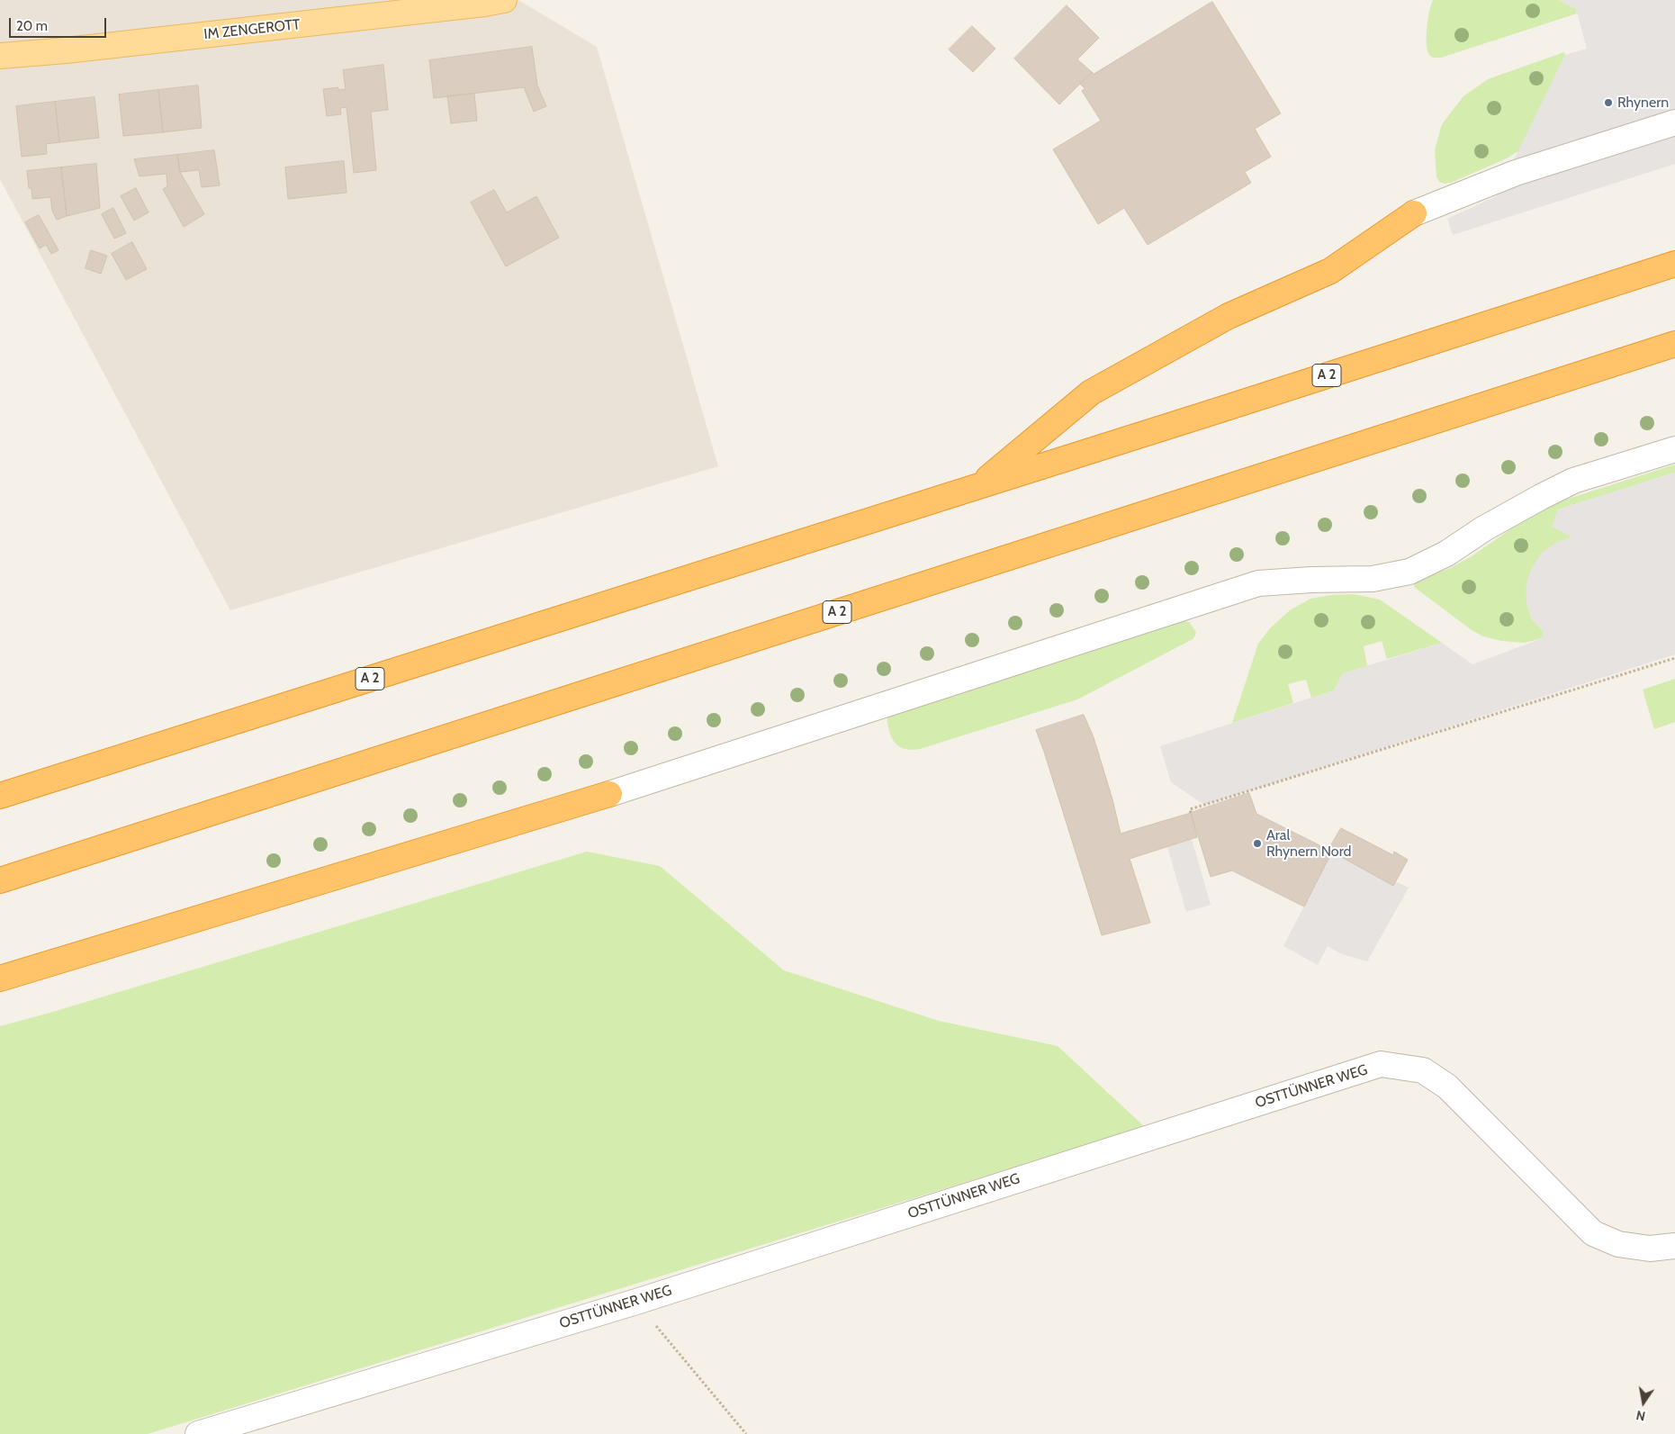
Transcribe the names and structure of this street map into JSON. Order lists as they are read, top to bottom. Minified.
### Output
{"streets":{"highway":["A 2"],"main road":["IM ZENGEROTT"],"street":["OSTTÜNNER WEG"]},"places":["Rhynern","Aral Rhynern Nord"],"scale_bar":"20 m","north":"bottom"}
